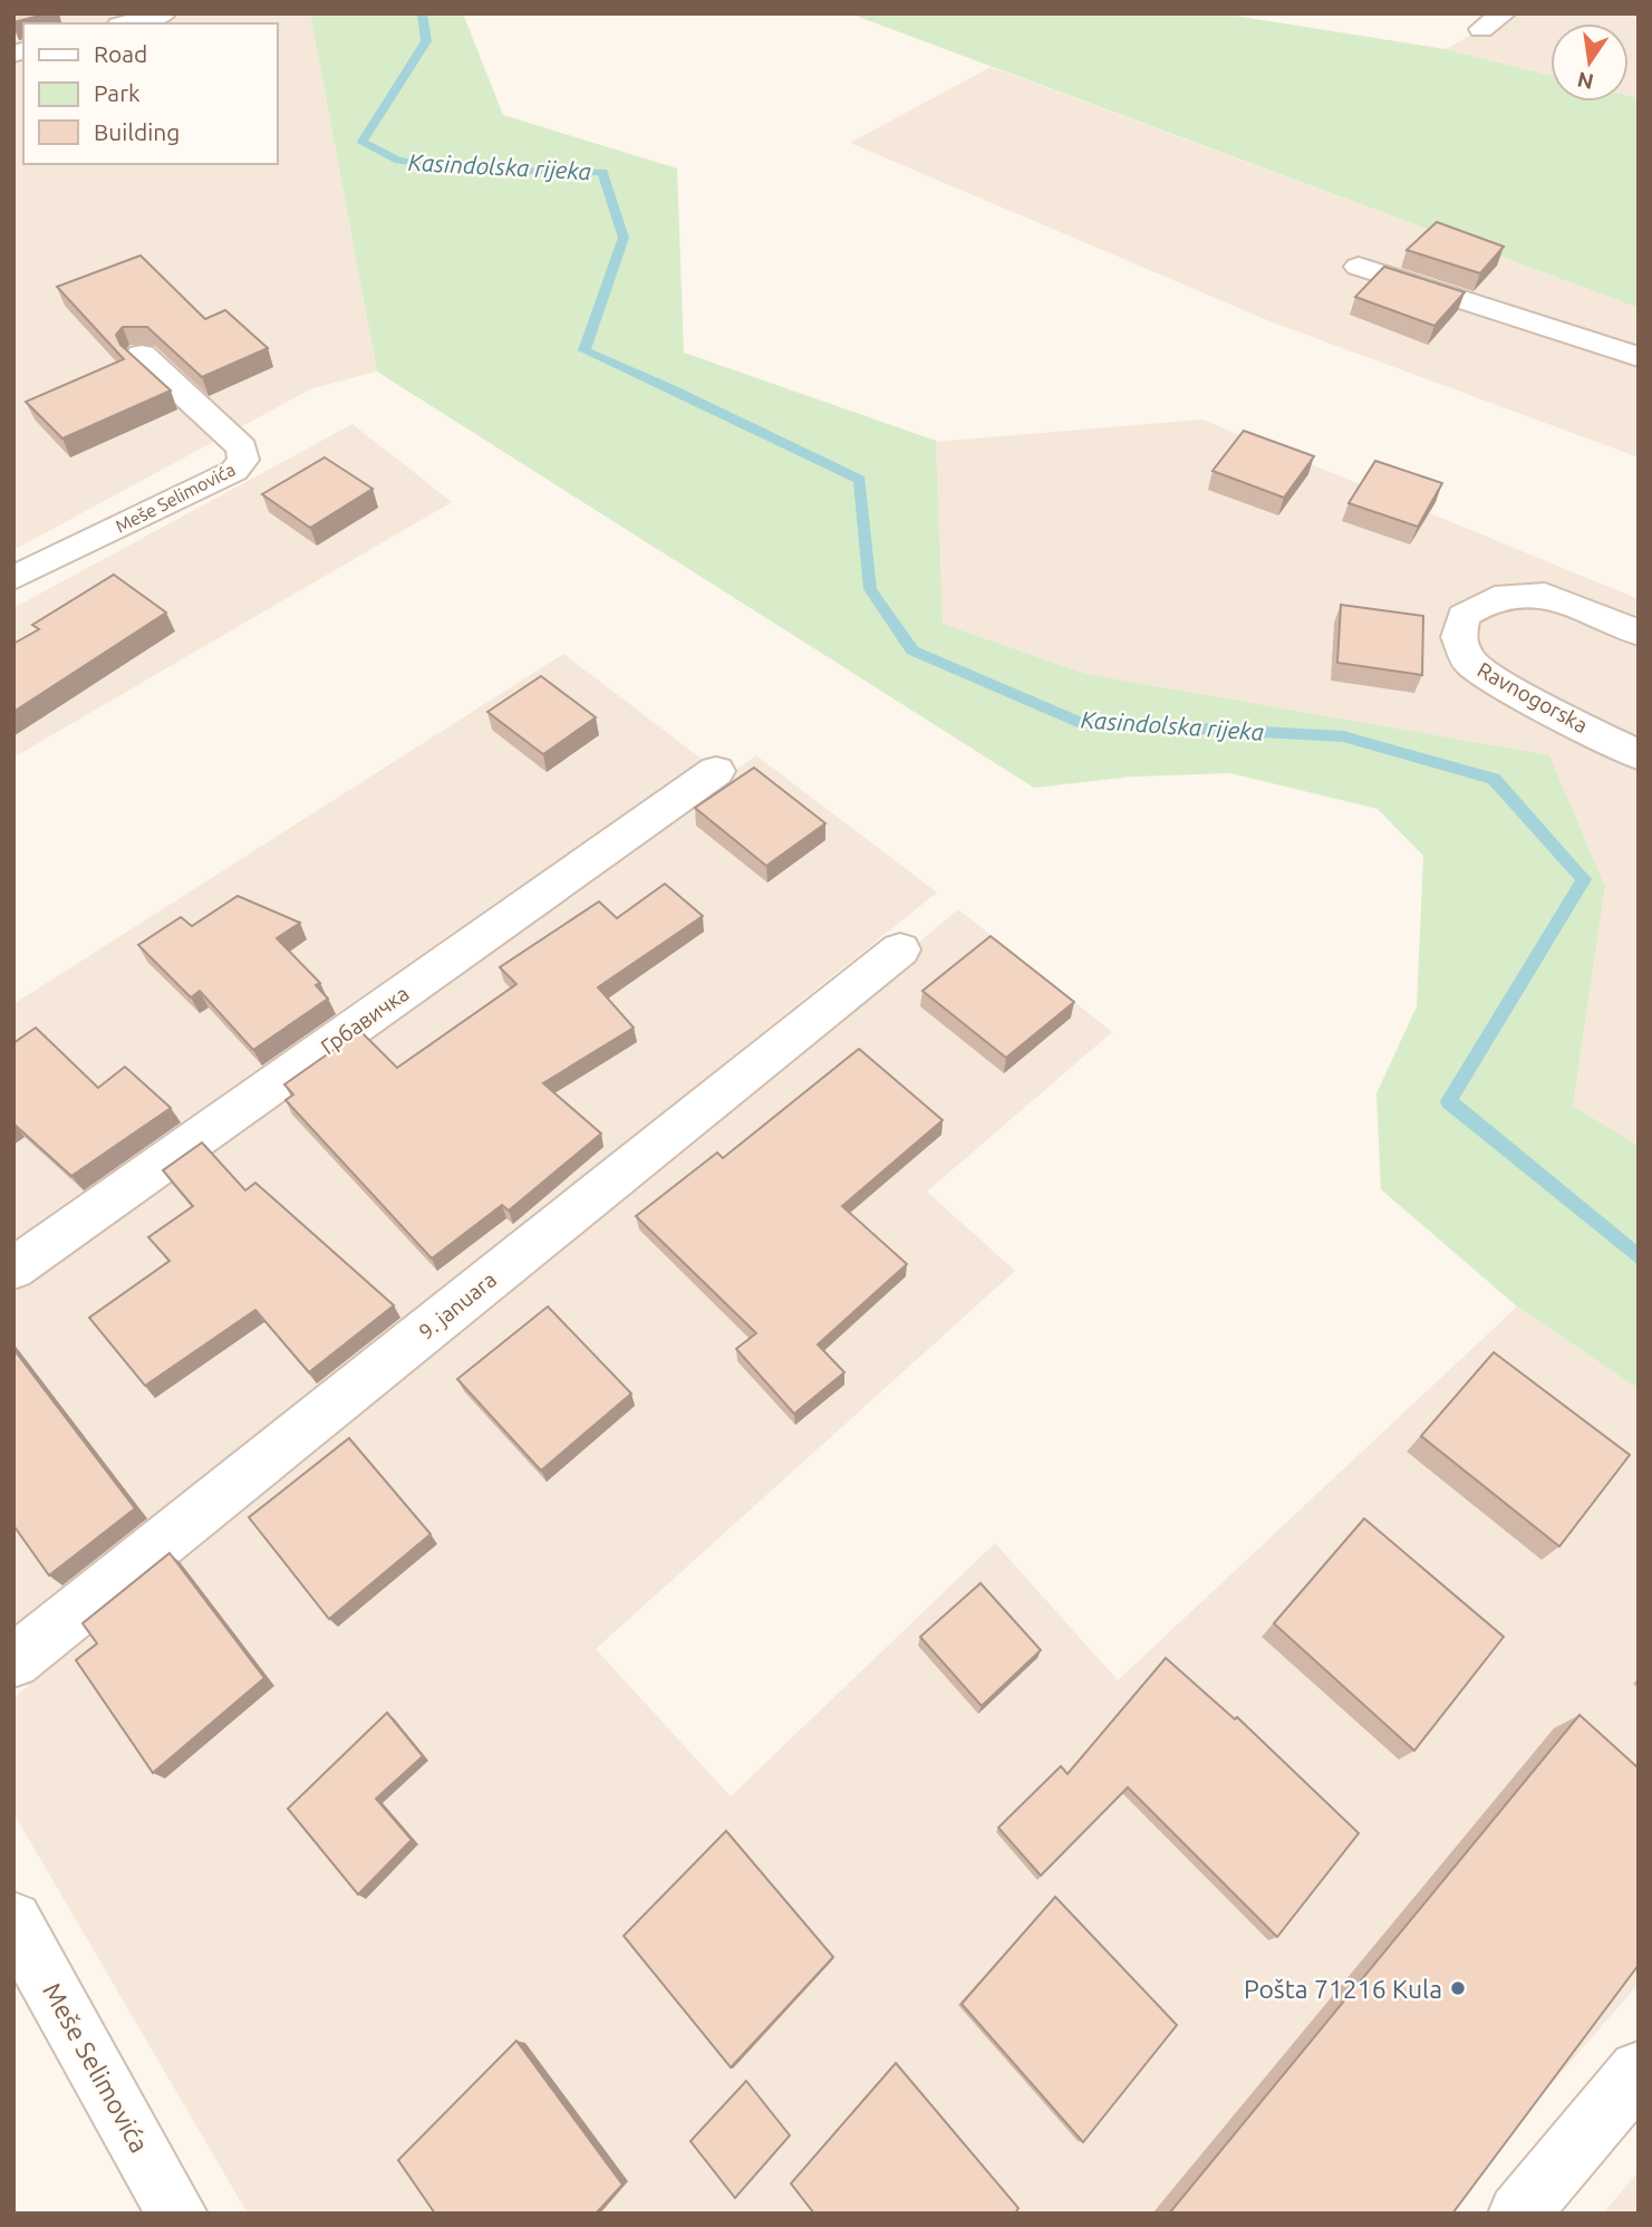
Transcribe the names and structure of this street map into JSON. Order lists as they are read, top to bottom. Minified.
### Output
{"streets":{"street":["Meše Selimovića","Ravnogorska","Грбавичка","9. januara"]},"water":["Kasindolska rijeka"],"places":["Pošta 71216 Kula"],"legend":["Road","Park","Building"],"north":"bottom"}
